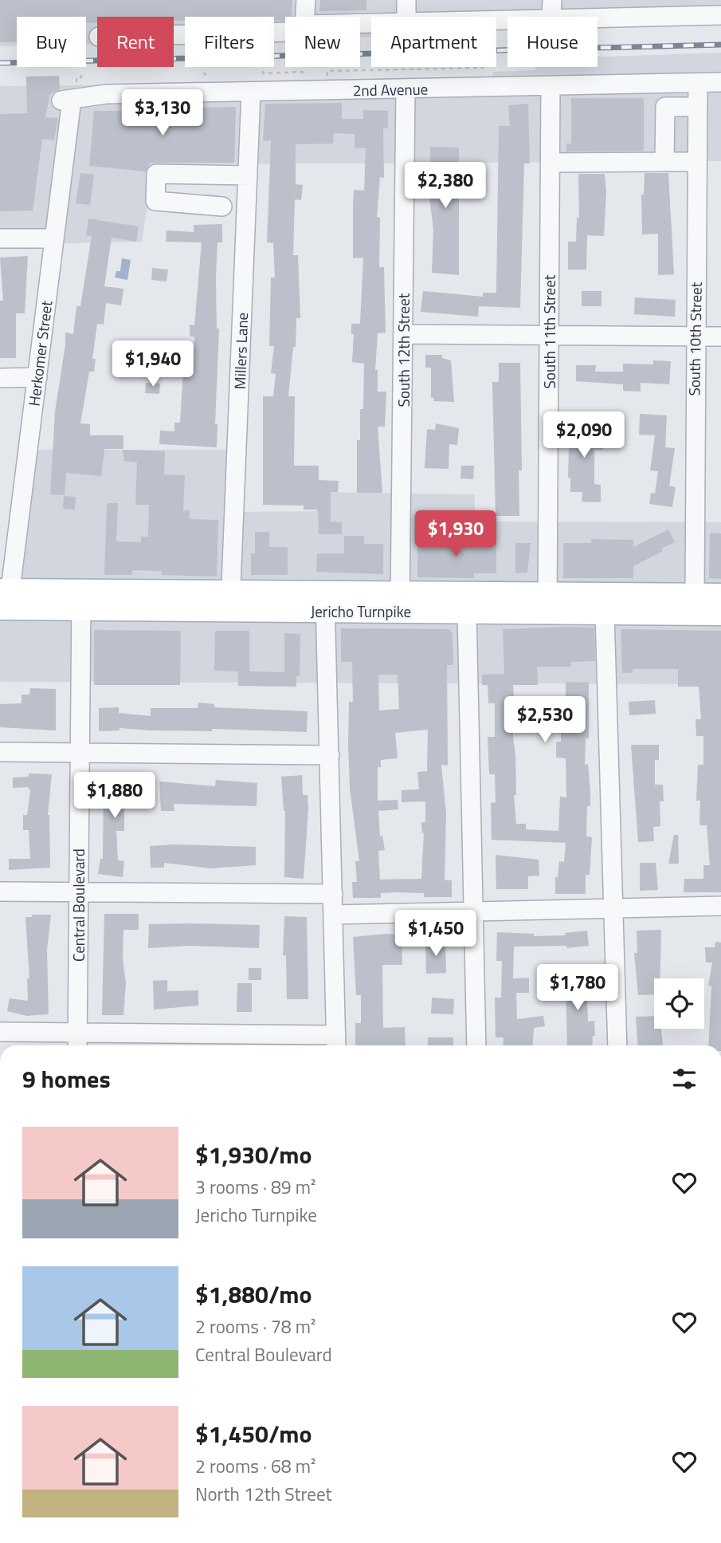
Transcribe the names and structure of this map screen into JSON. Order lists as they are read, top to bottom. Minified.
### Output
{"streets":{"main road":["Jericho Turnpike"],"street":["2nd Avenue","South 11th Street","South 10th Street","South 12th Street","Millers Lane","Herkomer Street","Central Boulevard"]},"crossings":[["2nd Avenue","South 11th Street"],["2nd Avenue","South 10th Street"],["2nd Avenue","South 12th Street"],["2nd Avenue","Millers Lane"],["2nd Avenue","Herkomer Street"],["South 11th Street","Jericho Turnpike"],["South 10th Street","Jericho Turnpike"],["South 12th Street","Jericho Turnpike"],["Millers Lane","Jericho Turnpike"],["Herkomer Street","Jericho Turnpike"],["Jericho Turnpike","Central Boulevard"]],"page":{"chip":["Buy","Rent","Filters","New","Apartment","House"],"price":["$3,130","$2,380","$1,940","$2,090","$1,930","$2,530","$1,880","$1,450","$1,780"],"heading":"9 homes","list":[{"name":"$1,930/mo","note":"3 rooms · 89 m² · Jericho Turnpike"},{"name":"$1,880/mo","note":"2 rooms · 78 m² · Central Boulevard"},{"name":"$1,450/mo","note":"2 rooms · 68 m² · North 12th Street"}]}}
